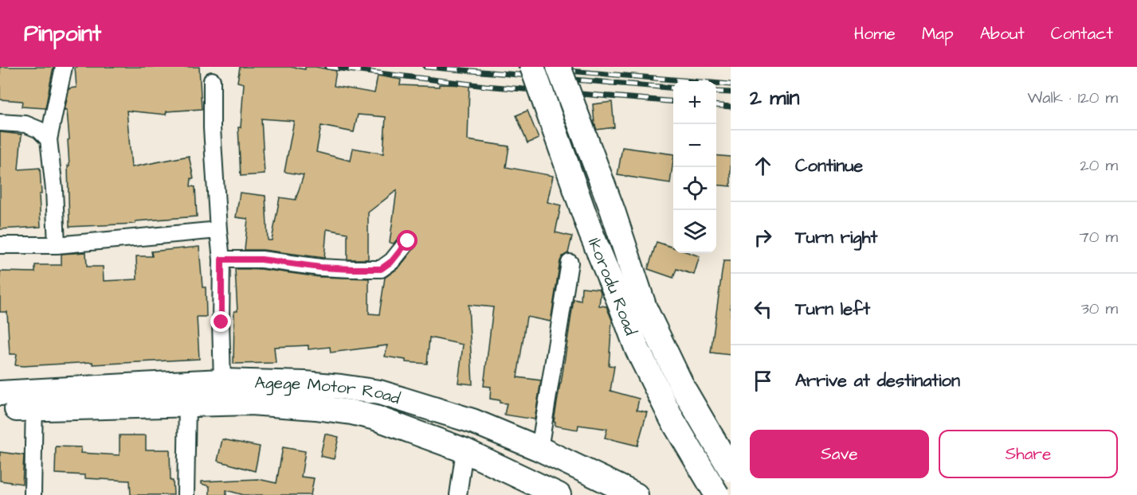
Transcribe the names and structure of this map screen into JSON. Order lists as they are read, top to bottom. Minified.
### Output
{"streets":{"highway":["Ikorodu Road","Agege Motor Road"]},"page":{"header":"Pinpoint","nav":["Home","Map","About","Contact"],"heading":["2 min","Walk · 120 m"],"map_buttons":["+","−"],"list":[["Continue","20 m"],["Turn right","70 m"],["Turn left","30 m"],"Arrive at destination"],"buttons":["Save","Share"]}}
